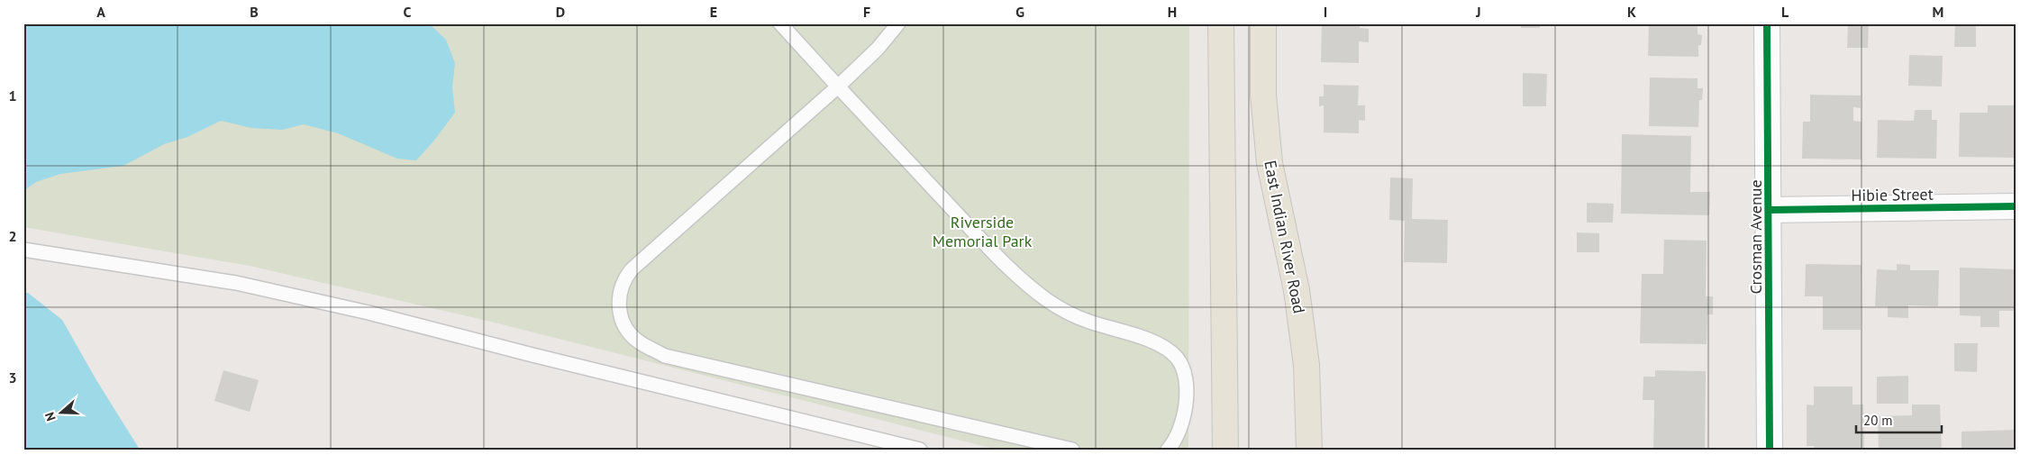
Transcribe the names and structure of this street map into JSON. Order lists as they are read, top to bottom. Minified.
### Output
{"streets":{"main road":["East Indian River Road"],"street":["Hibie Street","Crosman Avenue"]},"crossings":[["Hibie Street","Crosman Avenue"]],"parks":["Riverside Memorial Park"],"scale_bar":"20 m","north":"left","grid":{"columns":["A","B","C","D","E","F","G","H","I","J","K","L","M"],"rows":["1","2","3"]}}
